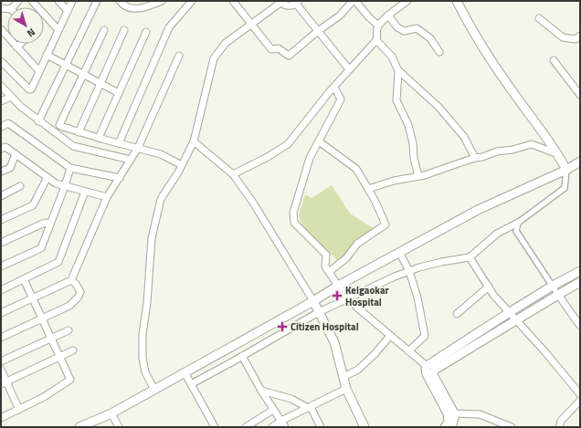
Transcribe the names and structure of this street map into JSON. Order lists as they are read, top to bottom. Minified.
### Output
{"places":{"health":["Kelgaokar Hospital","Citizen Hospital"]},"north":"bottom right"}
